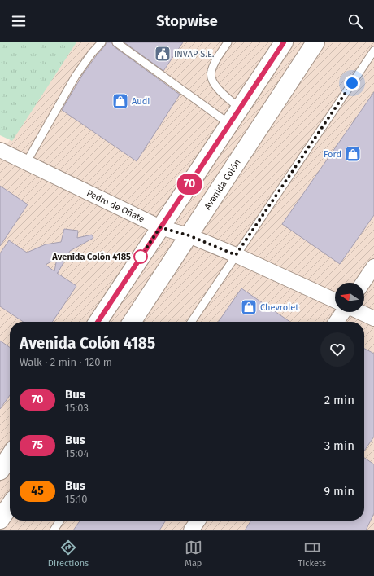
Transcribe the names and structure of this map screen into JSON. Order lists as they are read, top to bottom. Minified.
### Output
{"streets":{"main road":["Avenida Colón"],"street":["Pedro de Oñate"]},"crossings":[["Avenida Colón","Pedro de Oñate"]],"places":{"public building":["INVAP S.E."],"shop":["Audi","Ford","Chevrolet"],"other":["Avenida Colón 4185"]},"lines":["bus line 70"],"north":"left","page":{"header":"Stopwise","on_map":"70","heading":["Avenida Colón 4185","Walk · 2 min · 120 m"],"list":[{"mark":"70","name":"Bus","note":"15:03","value":"2 min"},{"mark":"75","name":"Bus","note":"15:04","value":"3 min"},{"mark":"45","name":"Bus","note":"15:10","value":"9 min"}],"tabs":["Directions","Map","Tickets"]}}
